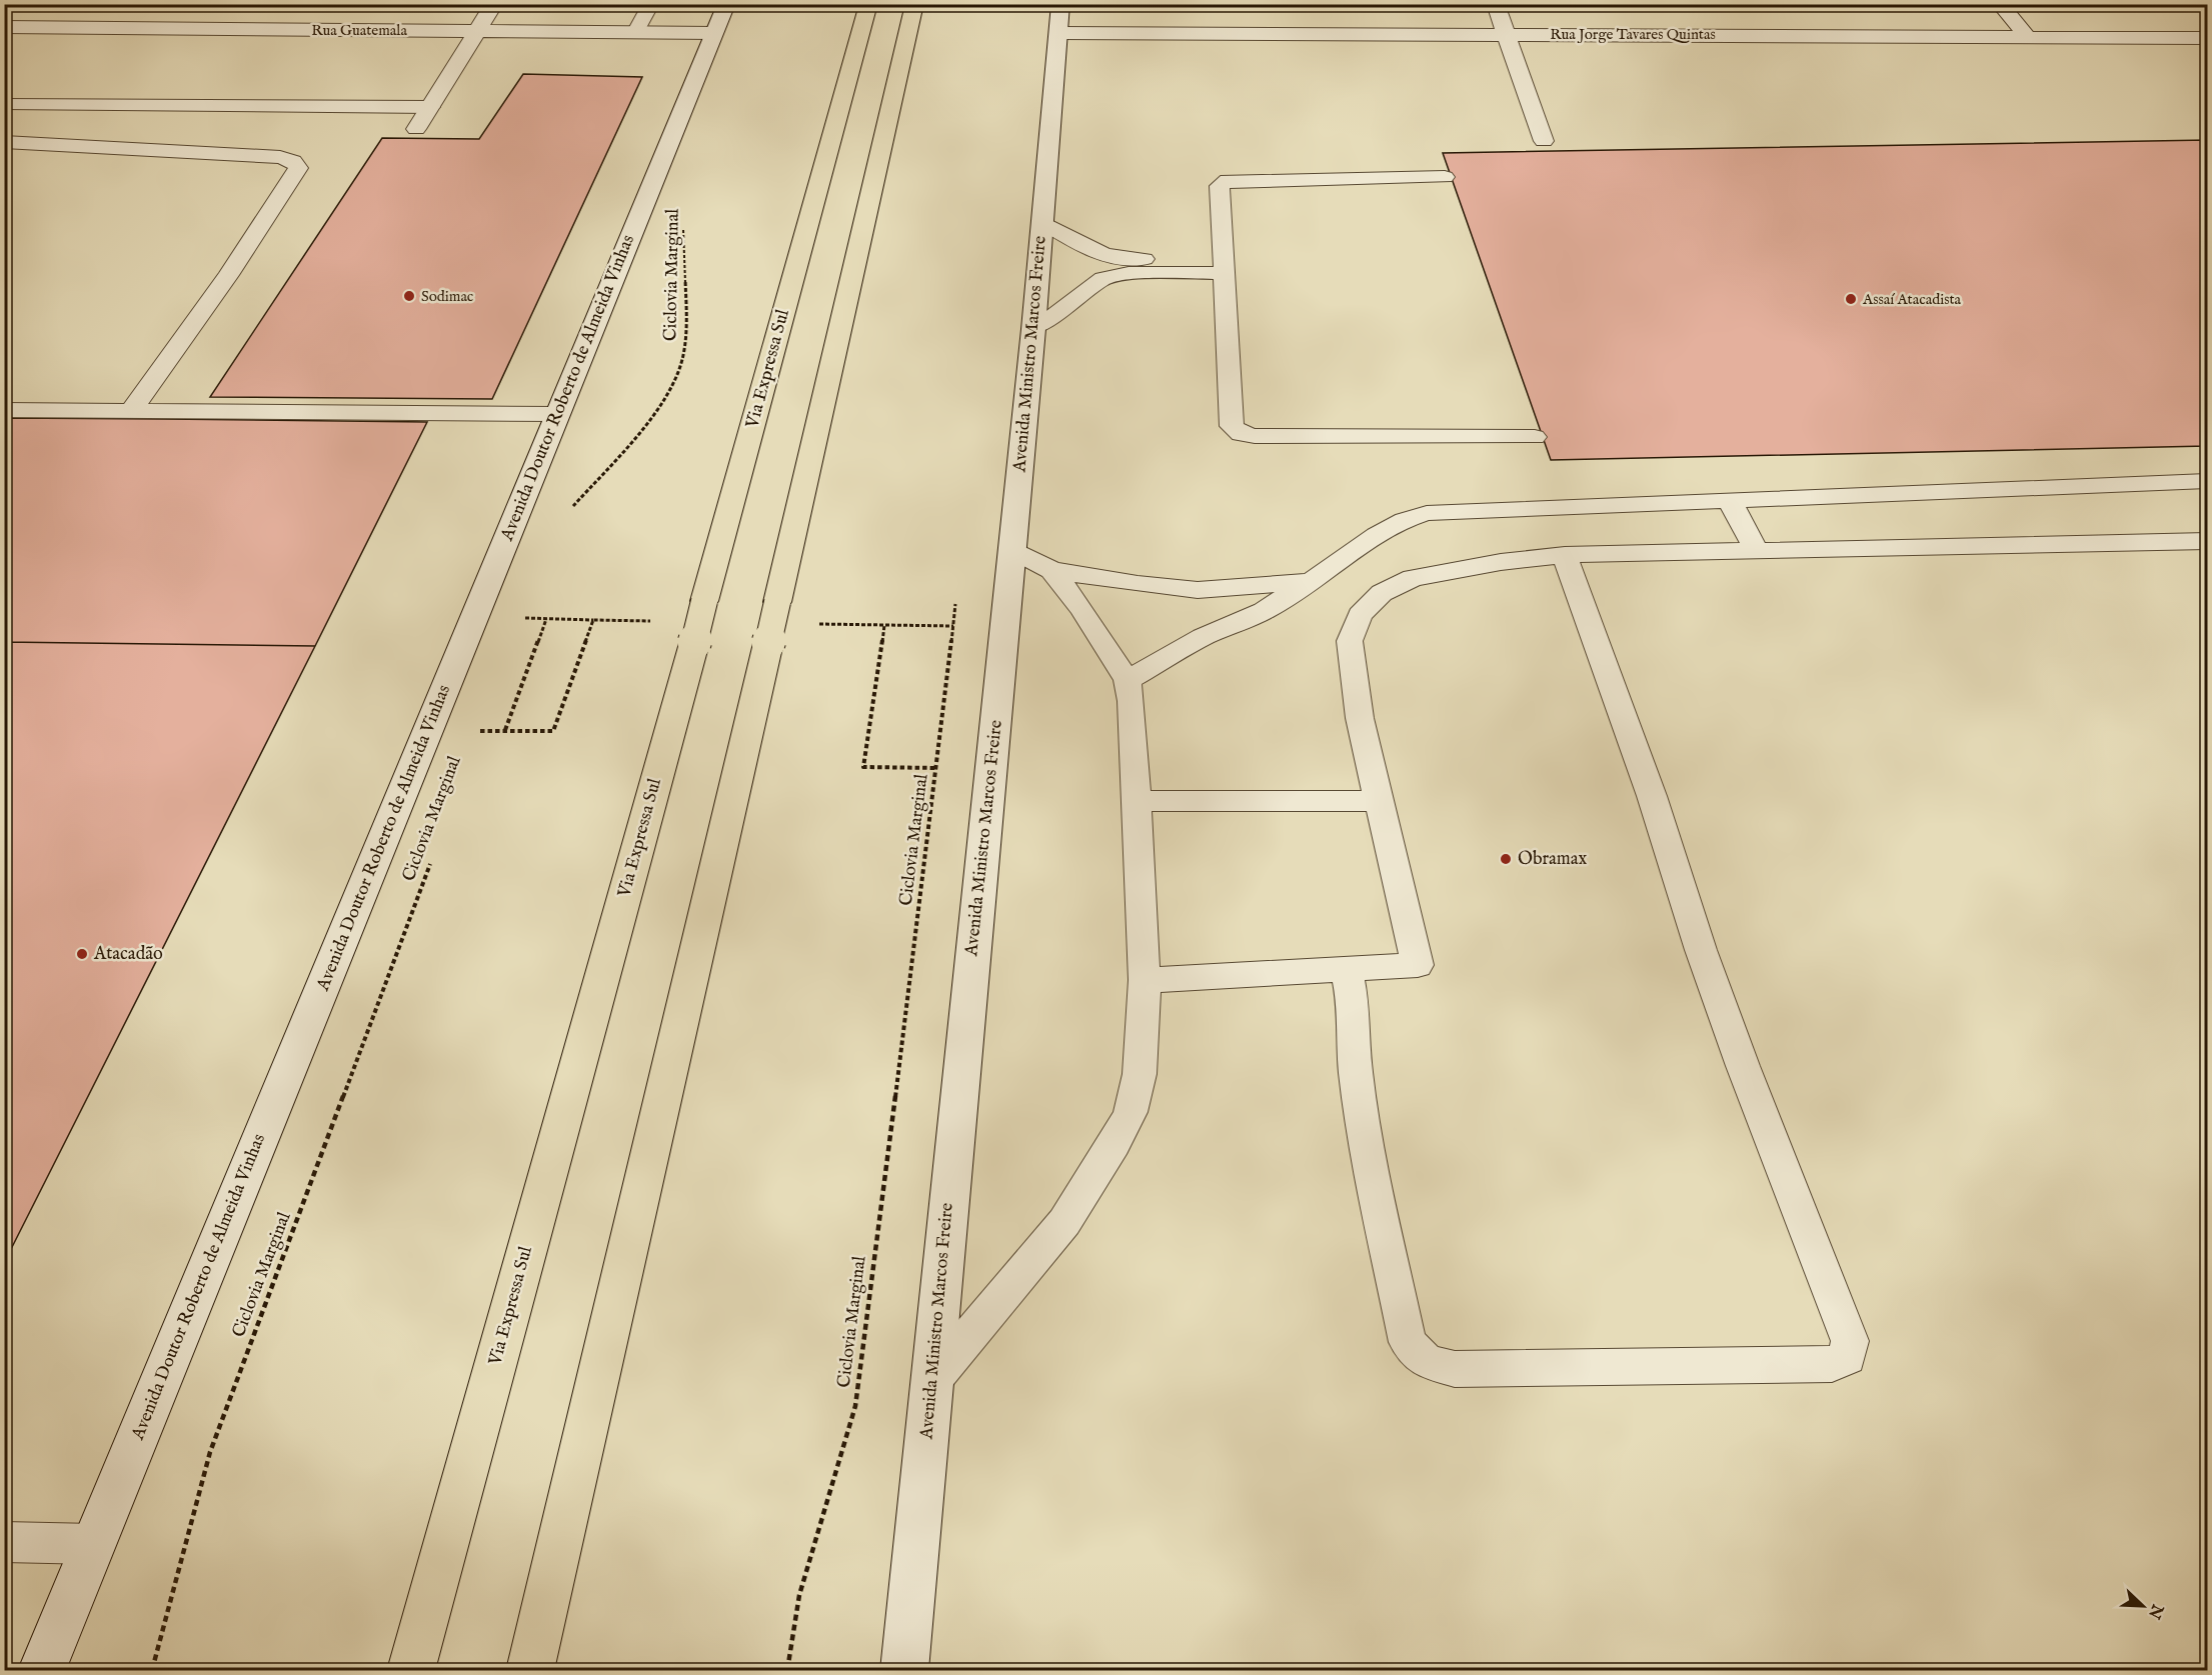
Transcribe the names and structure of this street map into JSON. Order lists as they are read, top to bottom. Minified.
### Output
{"streets":{"highway":["Via Expressa Sul"],"main road":["Rua Guatemala","Rua Jorge Tavares Quintas","Avenida Ministro Marcos Freire","Avenida Doutor Roberto de Almeida Vinhas"],"path":["Ciclovia Marginal"]},"crossings":[["Rua Guatemala","Avenida Doutor Roberto de Almeida Vinhas"],["Rua Jorge Tavares Quintas","Avenida Ministro Marcos Freire"]],"places":["Sodimac","Assaí Atacadista","Obramax","Atacadão"],"north":"bottom right"}
